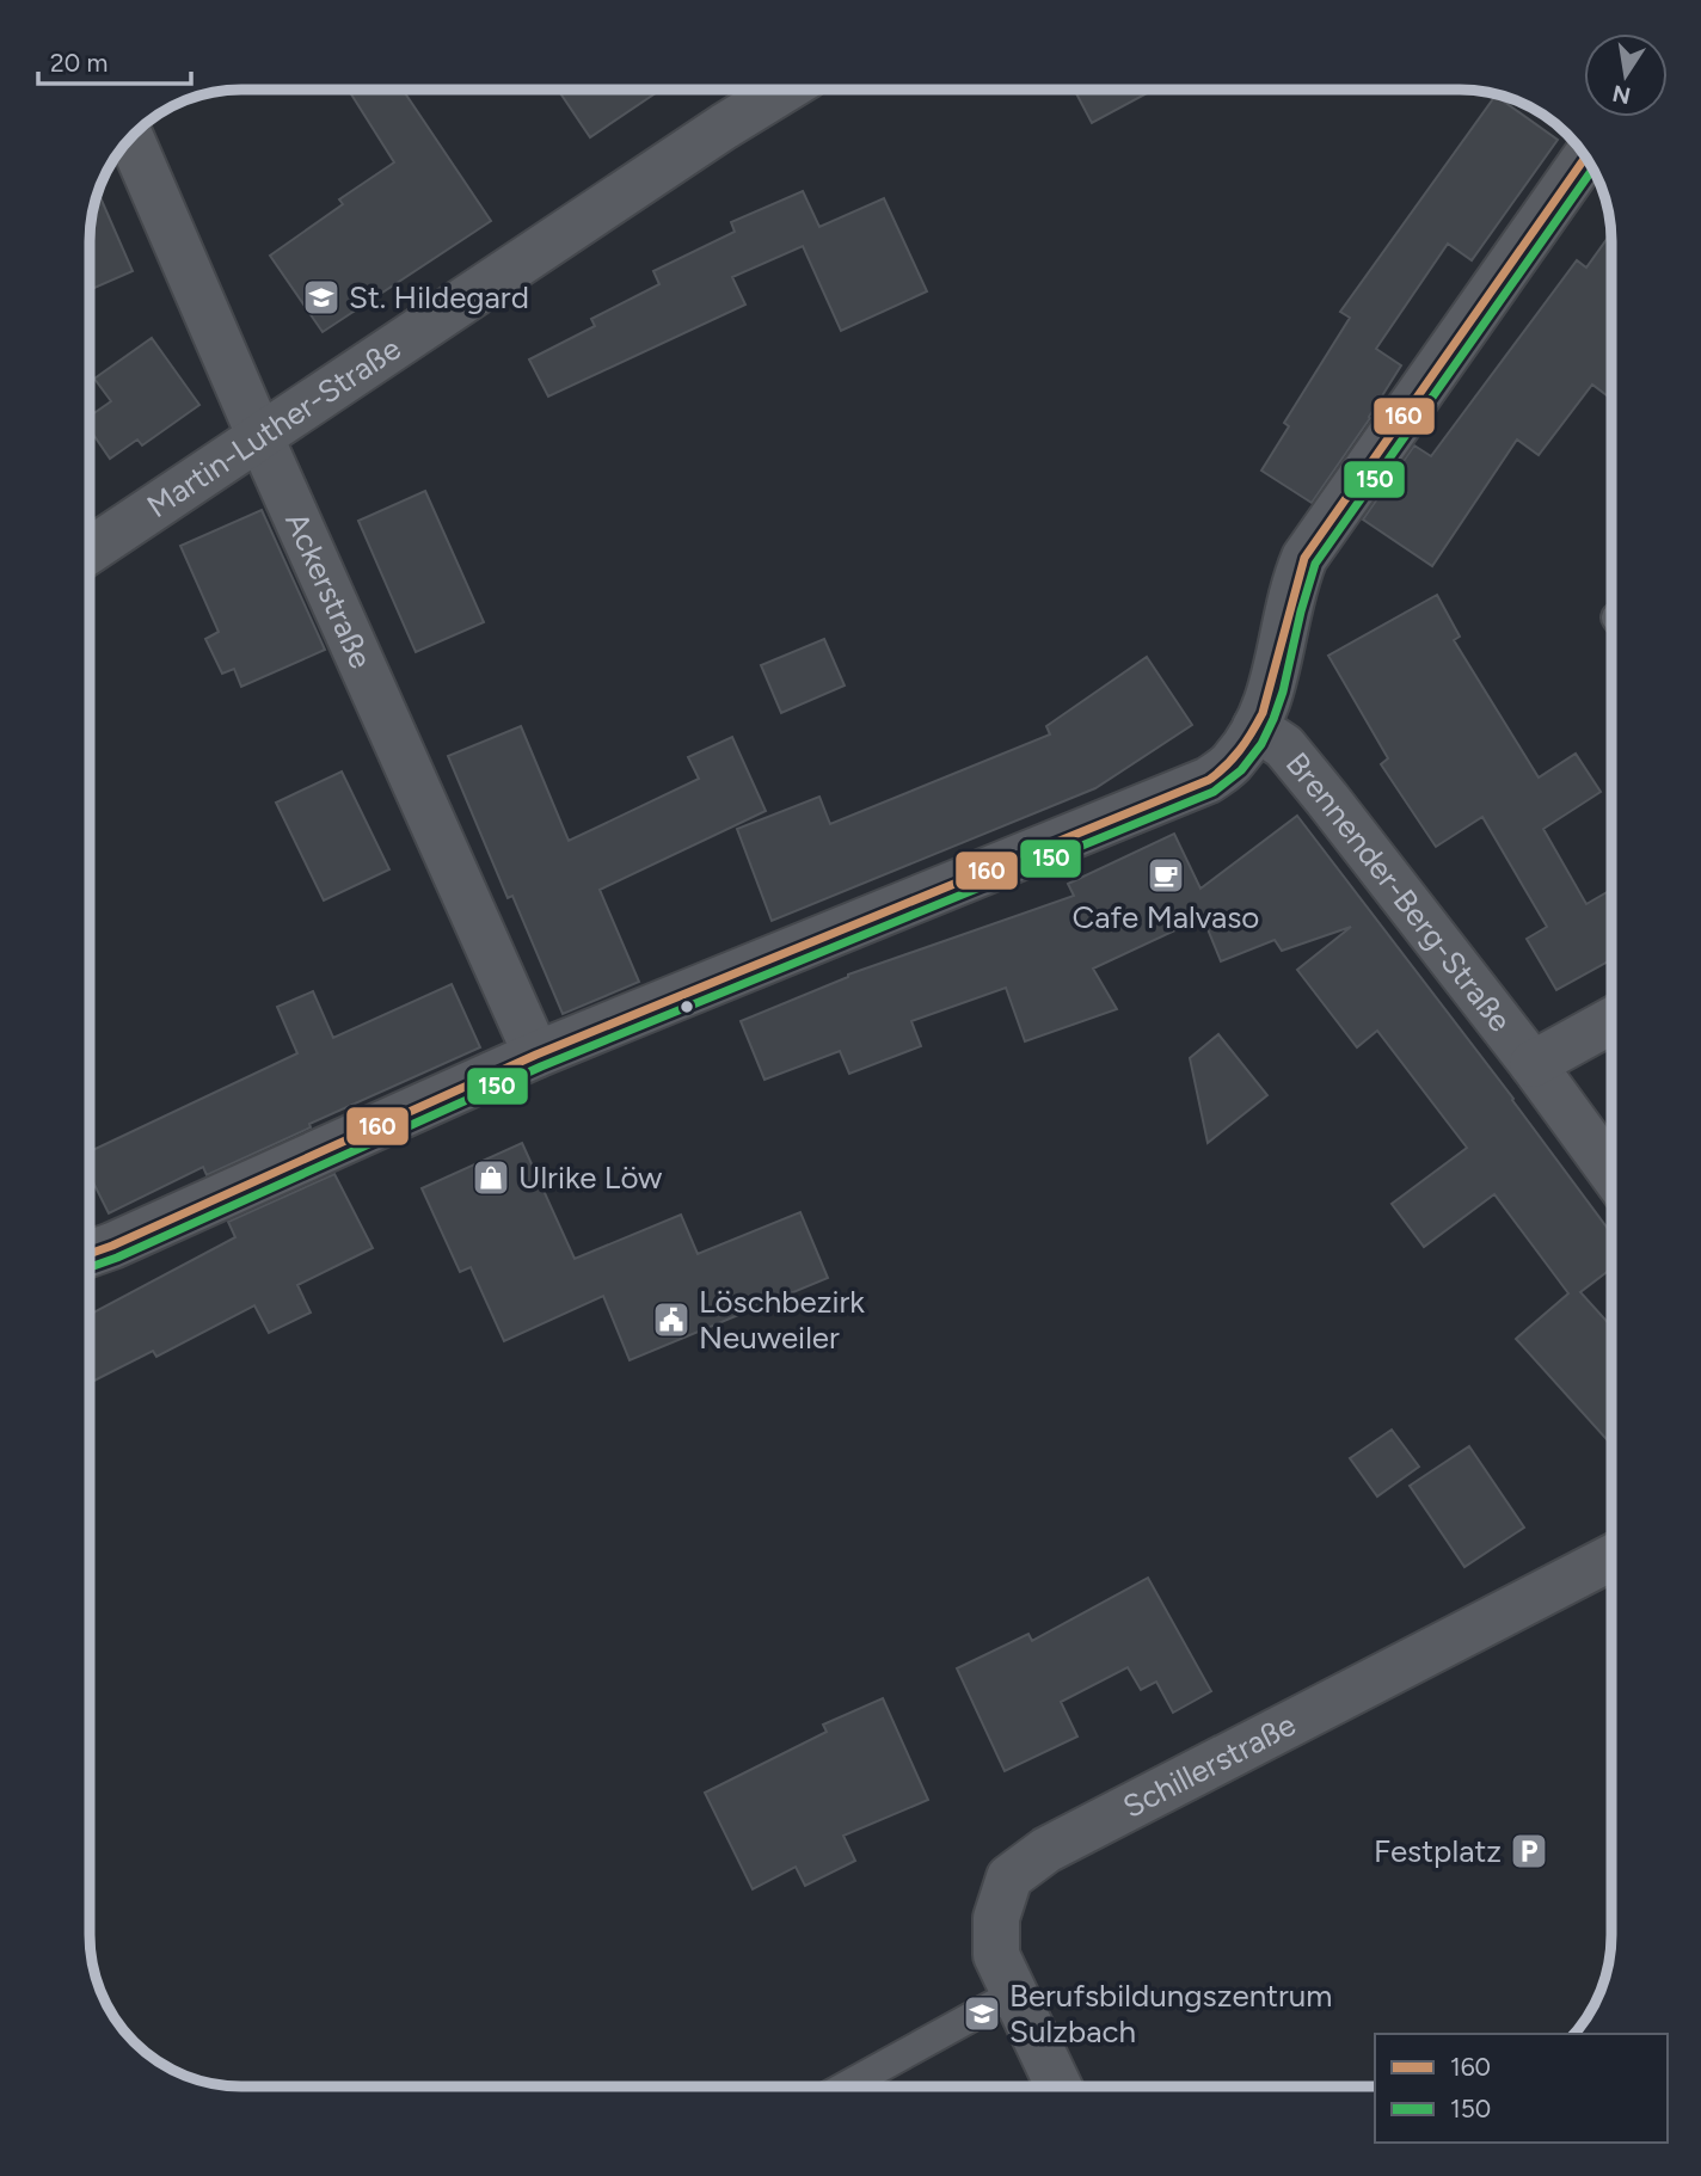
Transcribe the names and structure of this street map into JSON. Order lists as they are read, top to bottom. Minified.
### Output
{"streets":{"street":["Martin-Luther-Straße","Ackerstraße","Brennender-Berg-Straße","Schillerstraße"]},"crossings":[["Martin-Luther-Straße","Ackerstraße"]],"places":{"school or university":["St. Hildegard","Berufsbildungszentrum Sulzbach"],"cafe":["Cafe Malvaso"],"shop":["Ulrike Löw"],"public building":["Löschbezirk Neuweiler"],"parking":["Festplatz"]},"lines":["transit line 160","transit line 150"],"legend":["160","150"],"scale_bar":"20 m","north":"bottom"}
